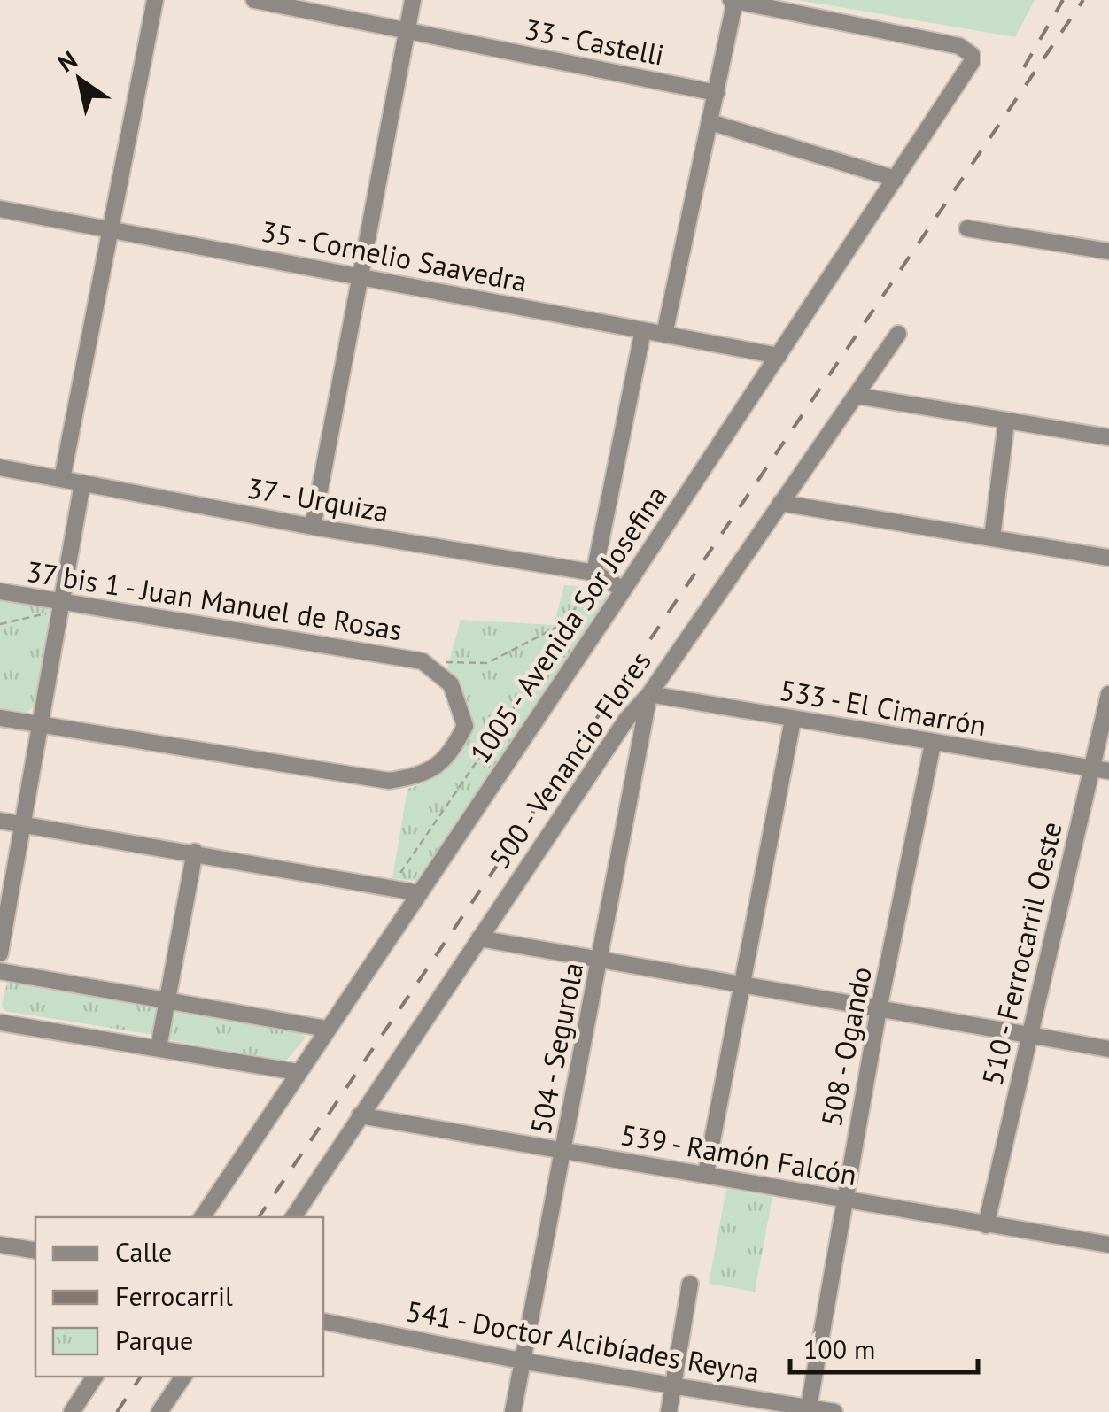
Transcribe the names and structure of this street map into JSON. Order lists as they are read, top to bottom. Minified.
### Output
{"streets":{"street":["33 - Castelli","35 - Cornelio Saavedra","37 - Urquiza","37 bis 1 - Juan Manuel de Rosas","1005 - Avenida Sor Josefina","533 - El Cimarrón","500 - Venancio Flores","510 - Ferrocarril Oeste","508 - Ogando","504 - Segurola","539 - Ramón Falcón","541 - Doctor Alcibíades Reyna"]},"crossings":[["35 - Cornelio Saavedra","1005 - Avenida Sor Josefina"],["37 - Urquiza","1005 - Avenida Sor Josefina"],["533 - El Cimarrón","500 - Venancio Flores"],["533 - El Cimarrón","510 - Ferrocarril Oeste"],["533 - El Cimarrón","508 - Ogando"],["533 - El Cimarrón","504 - Segurola"],["500 - Venancio Flores","504 - Segurola"],["500 - Venancio Flores","539 - Ramón Falcón"],["510 - Ferrocarril Oeste","539 - Ramón Falcón"],["508 - Ogando","539 - Ramón Falcón"],["508 - Ogando","541 - Doctor Alcibíades Reyna"],["504 - Segurola","539 - Ramón Falcón"],["504 - Segurola","541 - Doctor Alcibíades Reyna"]],"legend":["Calle","Ferrocarril","Parque"],"scale_bar":"100 m","north":"top left"}
